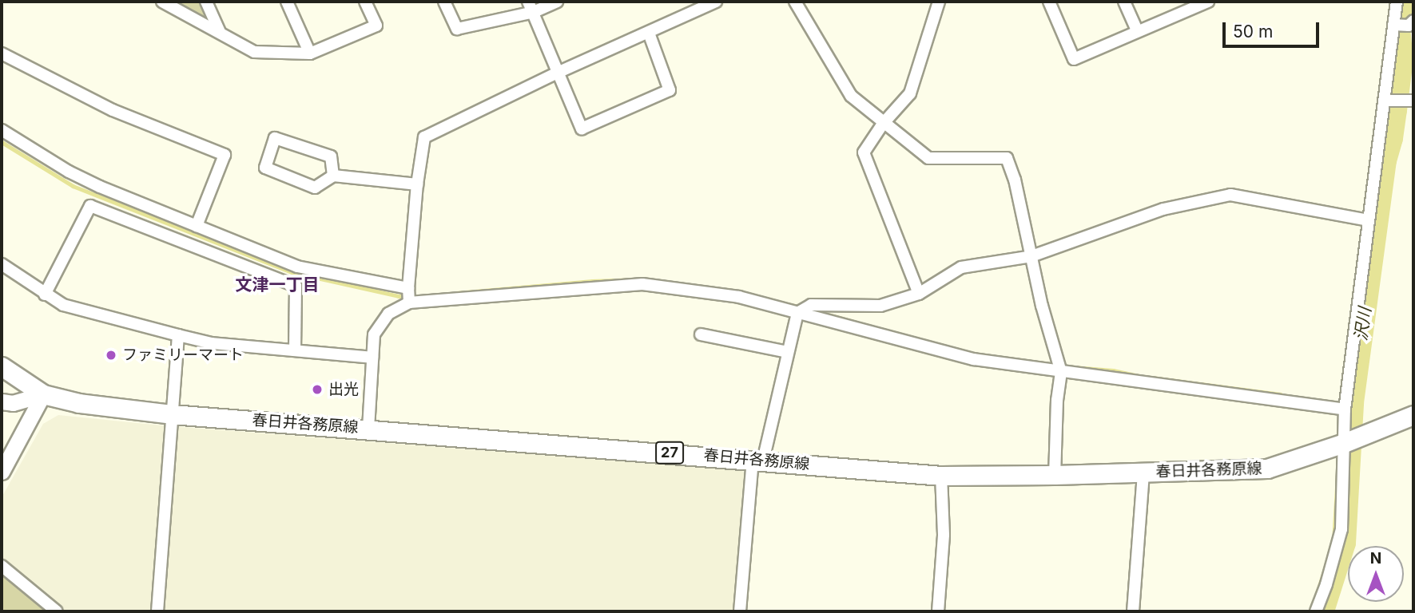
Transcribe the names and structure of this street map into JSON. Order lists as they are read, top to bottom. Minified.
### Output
{"streets":{"main road":["春日井各務原線","27"]},"districts":["文津一丁目"],"water":["沢川"],"places":["ファミリーマート","出光"],"scale_bar":"50 m","north":"top"}
